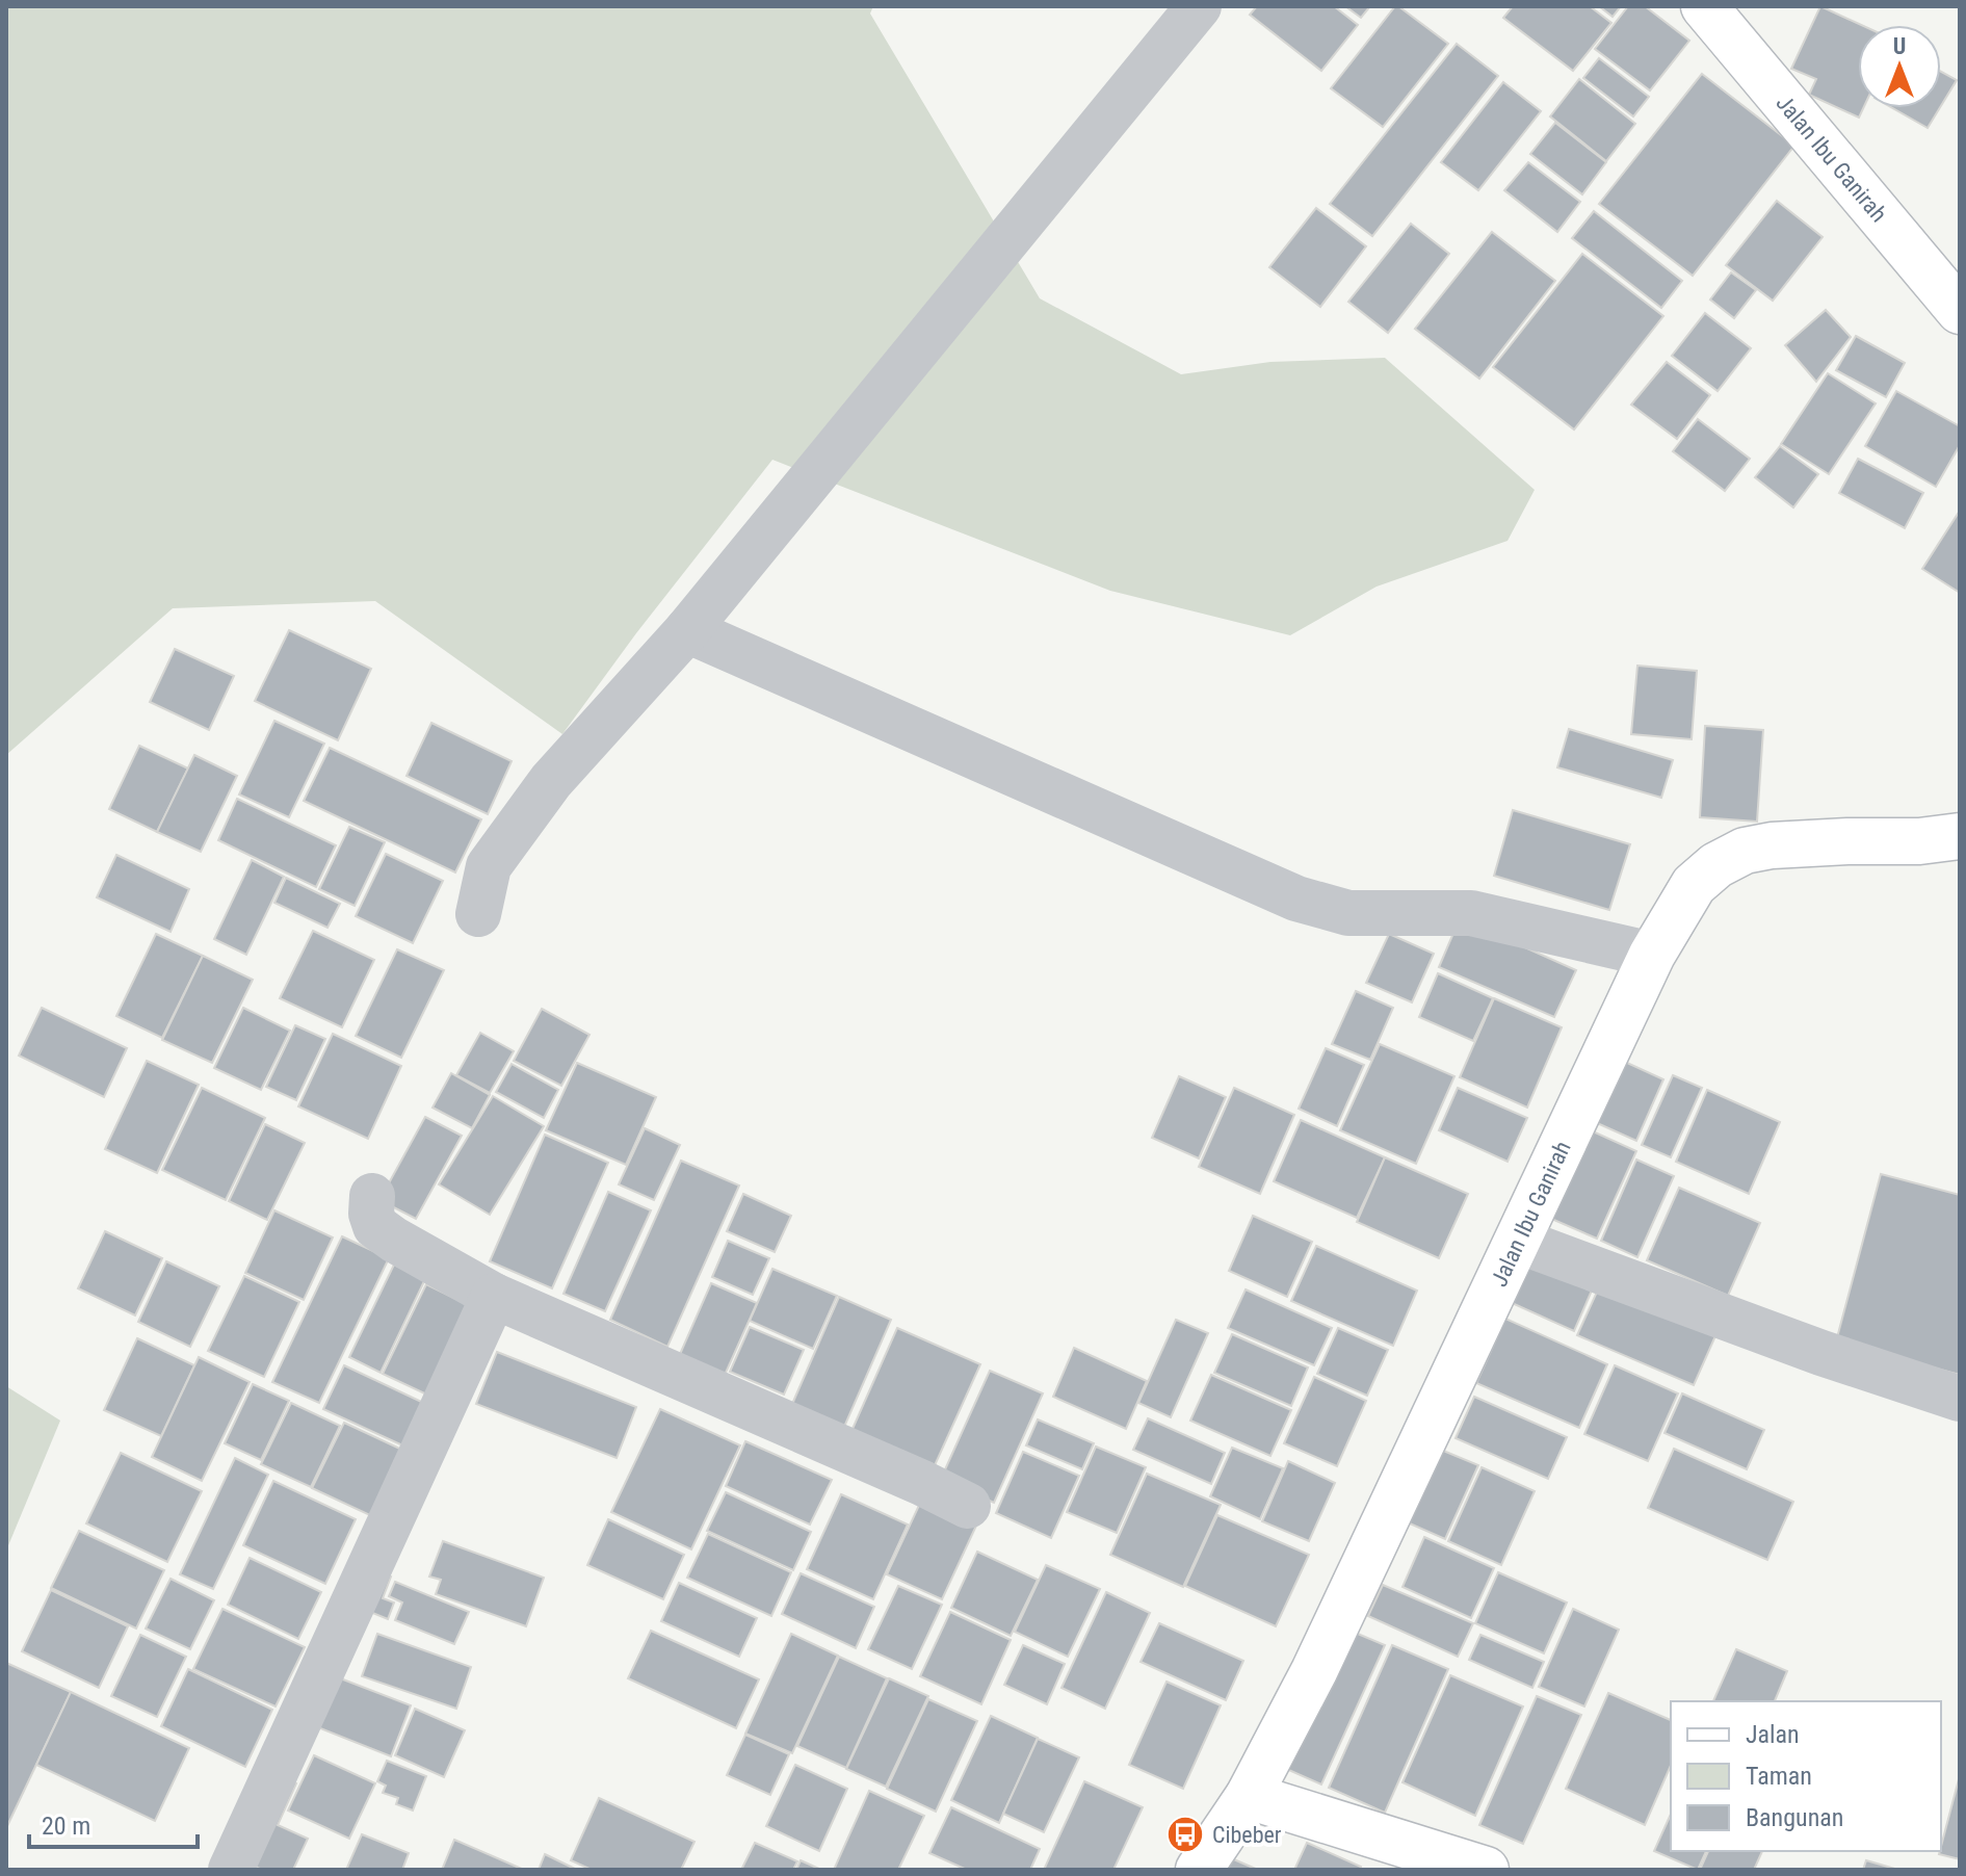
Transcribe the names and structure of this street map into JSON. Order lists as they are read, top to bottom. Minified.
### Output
{"streets":{"main road":["Jalan Ibu Ganirah"]},"places":{"bus stop":["Cibeber"]},"legend":["Jalan","Taman","Bangunan"],"scale_bar":"20 m","north":"top"}
